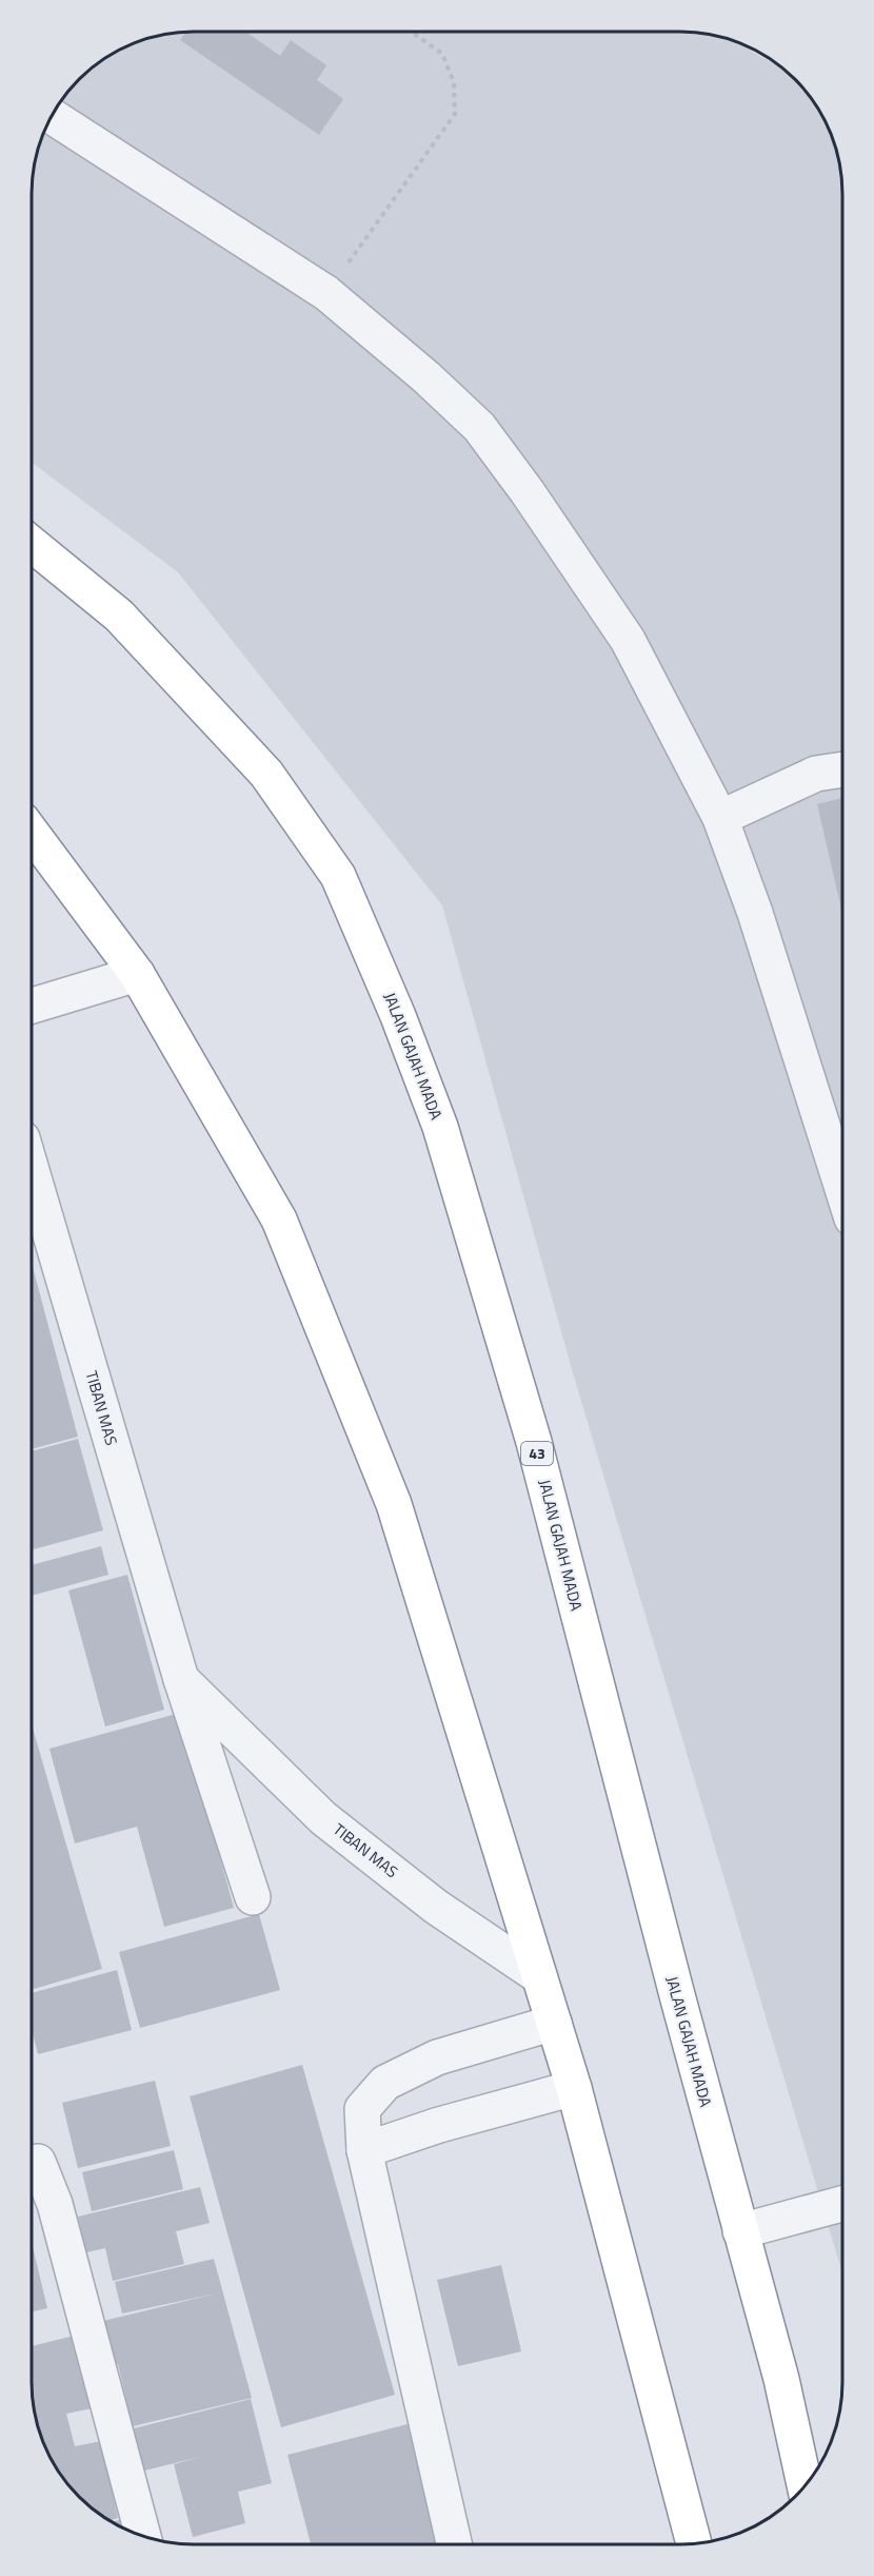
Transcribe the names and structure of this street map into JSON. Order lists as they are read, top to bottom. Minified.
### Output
{"streets":{"highway":["JALAN GAJAH MADA","43"],"street":["TIBAN MAS"]}}
